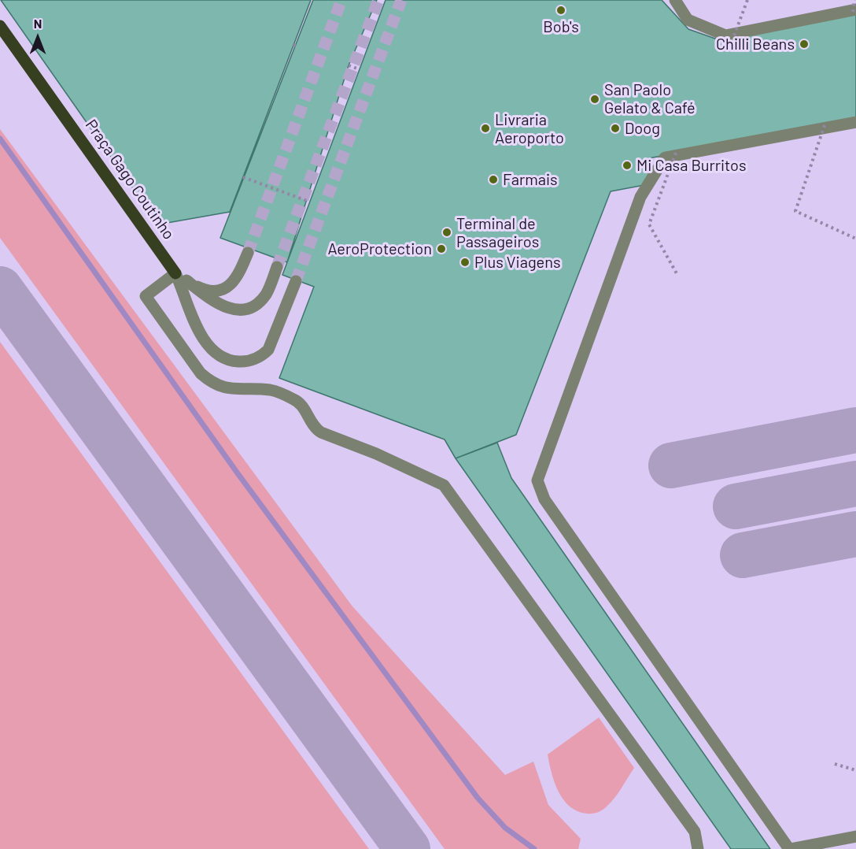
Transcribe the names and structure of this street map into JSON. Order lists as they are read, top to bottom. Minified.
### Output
{"streets":{"main road":["Praça Gago Coutinho"]},"places":["Bob's","Chilli Beans","San Paolo Gelato & Café","Livraria Aeroporto","Doog","Mi Casa Burritos","Farmais","Terminal de Passageiros","AeroProtection","Plus Viagens"],"north":"top"}
